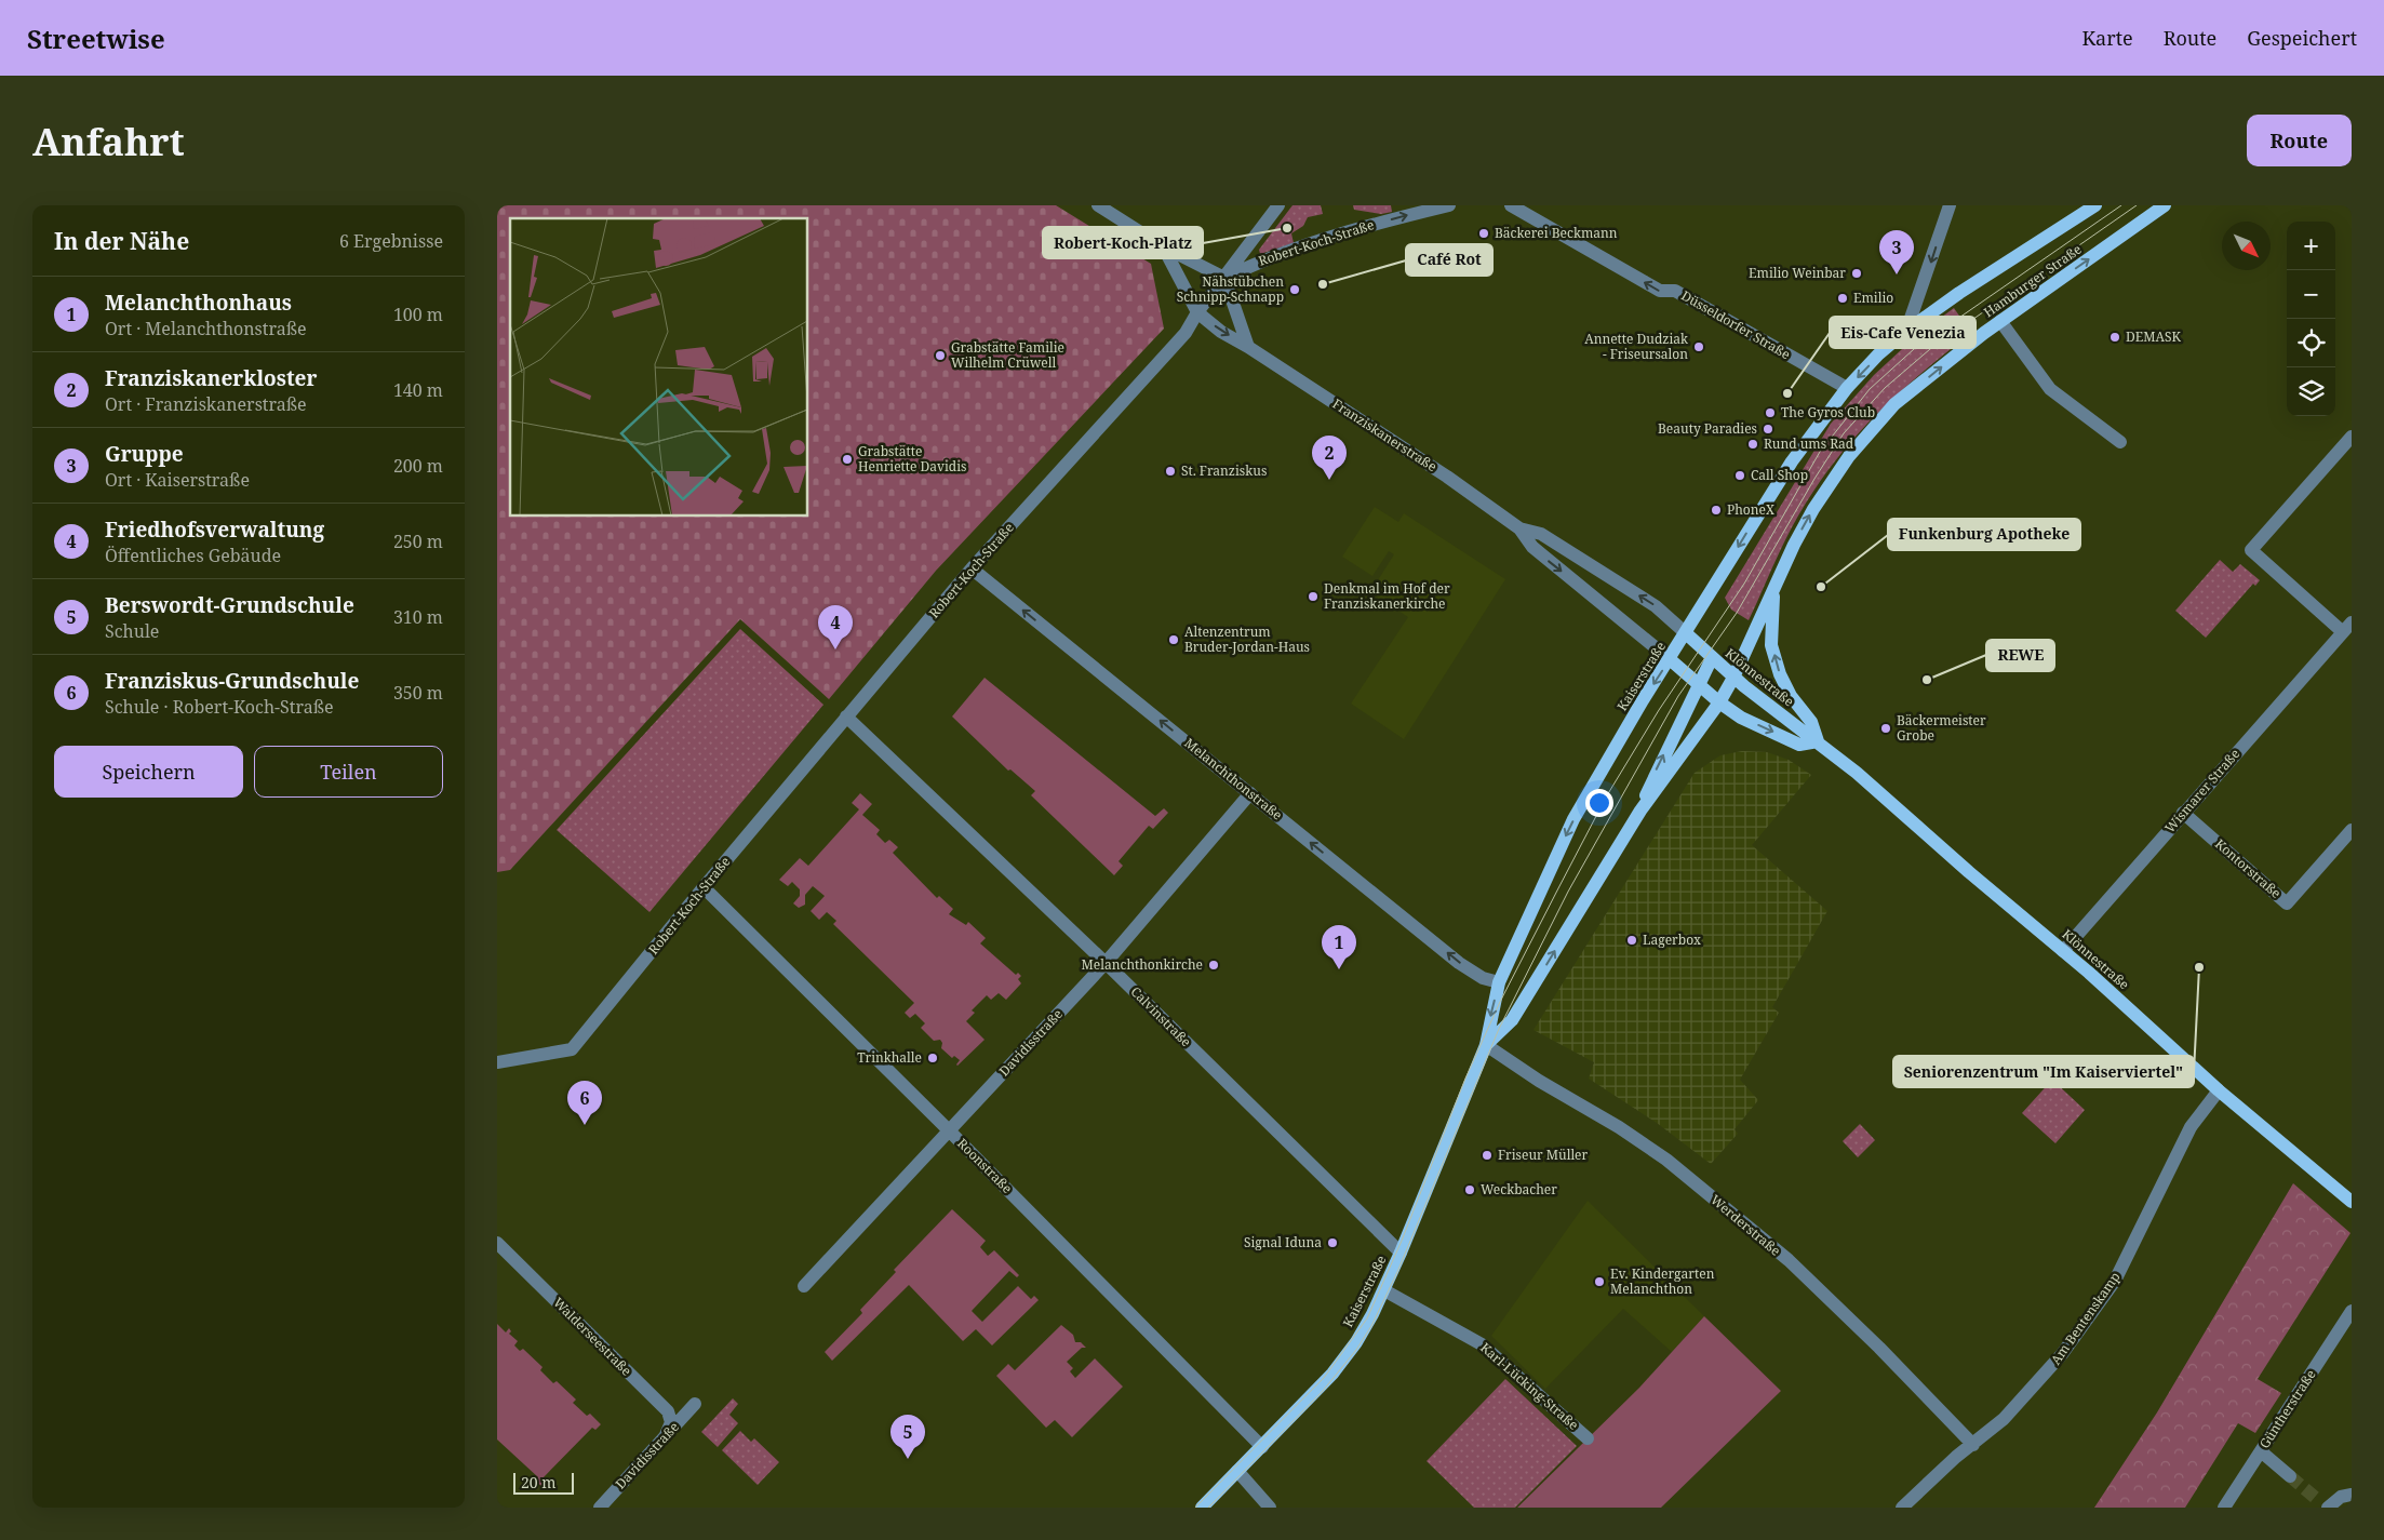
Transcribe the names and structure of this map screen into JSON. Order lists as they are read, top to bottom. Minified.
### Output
{"streets":{"main road":["Hamburger Straße","Kaiserstraße","Klönnestraße"],"street":["Robert-Koch-Straße","Düsseldorfer Straße","Franziskanerstraße","Melanchthonstraße","Wismarer Straße","Kontorstraße","Calvinstraße","Davidisstraße","Roonstraße","Werderstraße","Am Bentenskamp","Walderseestraße","Karl-Lücking-Straße","Güntherstraße"]},"crossings":[["Robert-Koch-Straße","Franziskanerstraße"],["Robert-Koch-Straße","Melanchthonstraße"],["Robert-Koch-Straße","Calvinstraße"],["Robert-Koch-Straße","Roonstraße"],["Hamburger Straße","Kaiserstraße"],["Düsseldorfer Straße","Kaiserstraße"],["Franziskanerstraße","Kaiserstraße"],["Franziskanerstraße","Klönnestraße"],["Kaiserstraße","Klönnestraße"],["Kaiserstraße","Melanchthonstraße"],["Kaiserstraße","Calvinstraße"],["Kaiserstraße","Roonstraße"],["Kaiserstraße","Werderstraße"],["Kaiserstraße","Karl-Lücking-Straße"],["Klönnestraße","Wismarer Straße"],["Klönnestraße","Am Bentenskamp"],["Melanchthonstraße","Davidisstraße"],["Wismarer Straße","Kontorstraße"],["Calvinstraße","Davidisstraße"],["Davidisstraße","Roonstraße"],["Davidisstraße","Walderseestraße"],["Werderstraße","Am Bentenskamp"]],"one_way":["Düsseldorfer Straße","Melanchthonstraße"],"places":["Robert-Koch-Platz","Bäckerei Beckmann","Emilio Weinbar","Café Rot","Nähstübchen Schnipp-Schnapp","Emilio","DEMASK","Annette Dudziak - Friseursalon","Grabstätte Familie Wilhelm Crüwell","Eis-Cafe Venezia","The Gyros Club","Beauty Paradies","Rund ums Rad","Grabstätte Henriette Davidis","St. Franziskus","Call Shop","PhoneX","Funkenburg Apotheke","Denkmal im Hof der Franziskanerkirche","Altenzentrum Bruder-Jordan-Haus","REWE","Bäckermeister Grobe","Lagerbox","Melanchthonkirche","Seniorenzentrum \"Im Kaiserviertel\"","Trinkhalle","Friseur Müller","Weckbacher","Signal Iduna","Ev. Kindergarten Melanchthon"],"scale_bar":"20 m","north":"bottom right","page":{"header":"Streetwise","nav":["Karte","Route","Gespeichert"],"buttons":["Route",["Speichern","Teilen"]],"title":"Anfahrt","heading":["In der Nähe","6 Ergebnisse"],"map_buttons":["+","−"],"pins":["3","2","4","1","6","5"],"list":[{"mark":"1","name":"Melanchthonhaus","note":"Ort · Melanchthonstraße","value":"100 m"},{"mark":"2","name":"Franziskanerkloster","note":"Ort · Franziskanerstraße","value":"140 m"},{"mark":"3","name":"Gruppe","note":"Ort · Kaiserstraße","value":"200 m"},{"mark":"4","name":"Friedhofsverwaltung","note":"Öffentliches Gebäude","value":"250 m"},{"mark":"5","name":"Berswordt-Grundschule","note":"Schule","value":"310 m"},{"mark":"6","name":"Franziskus-Grundschule","note":"Schule · Robert-Koch-Straße","value":"350 m"}],"scale":"20 m"}}
